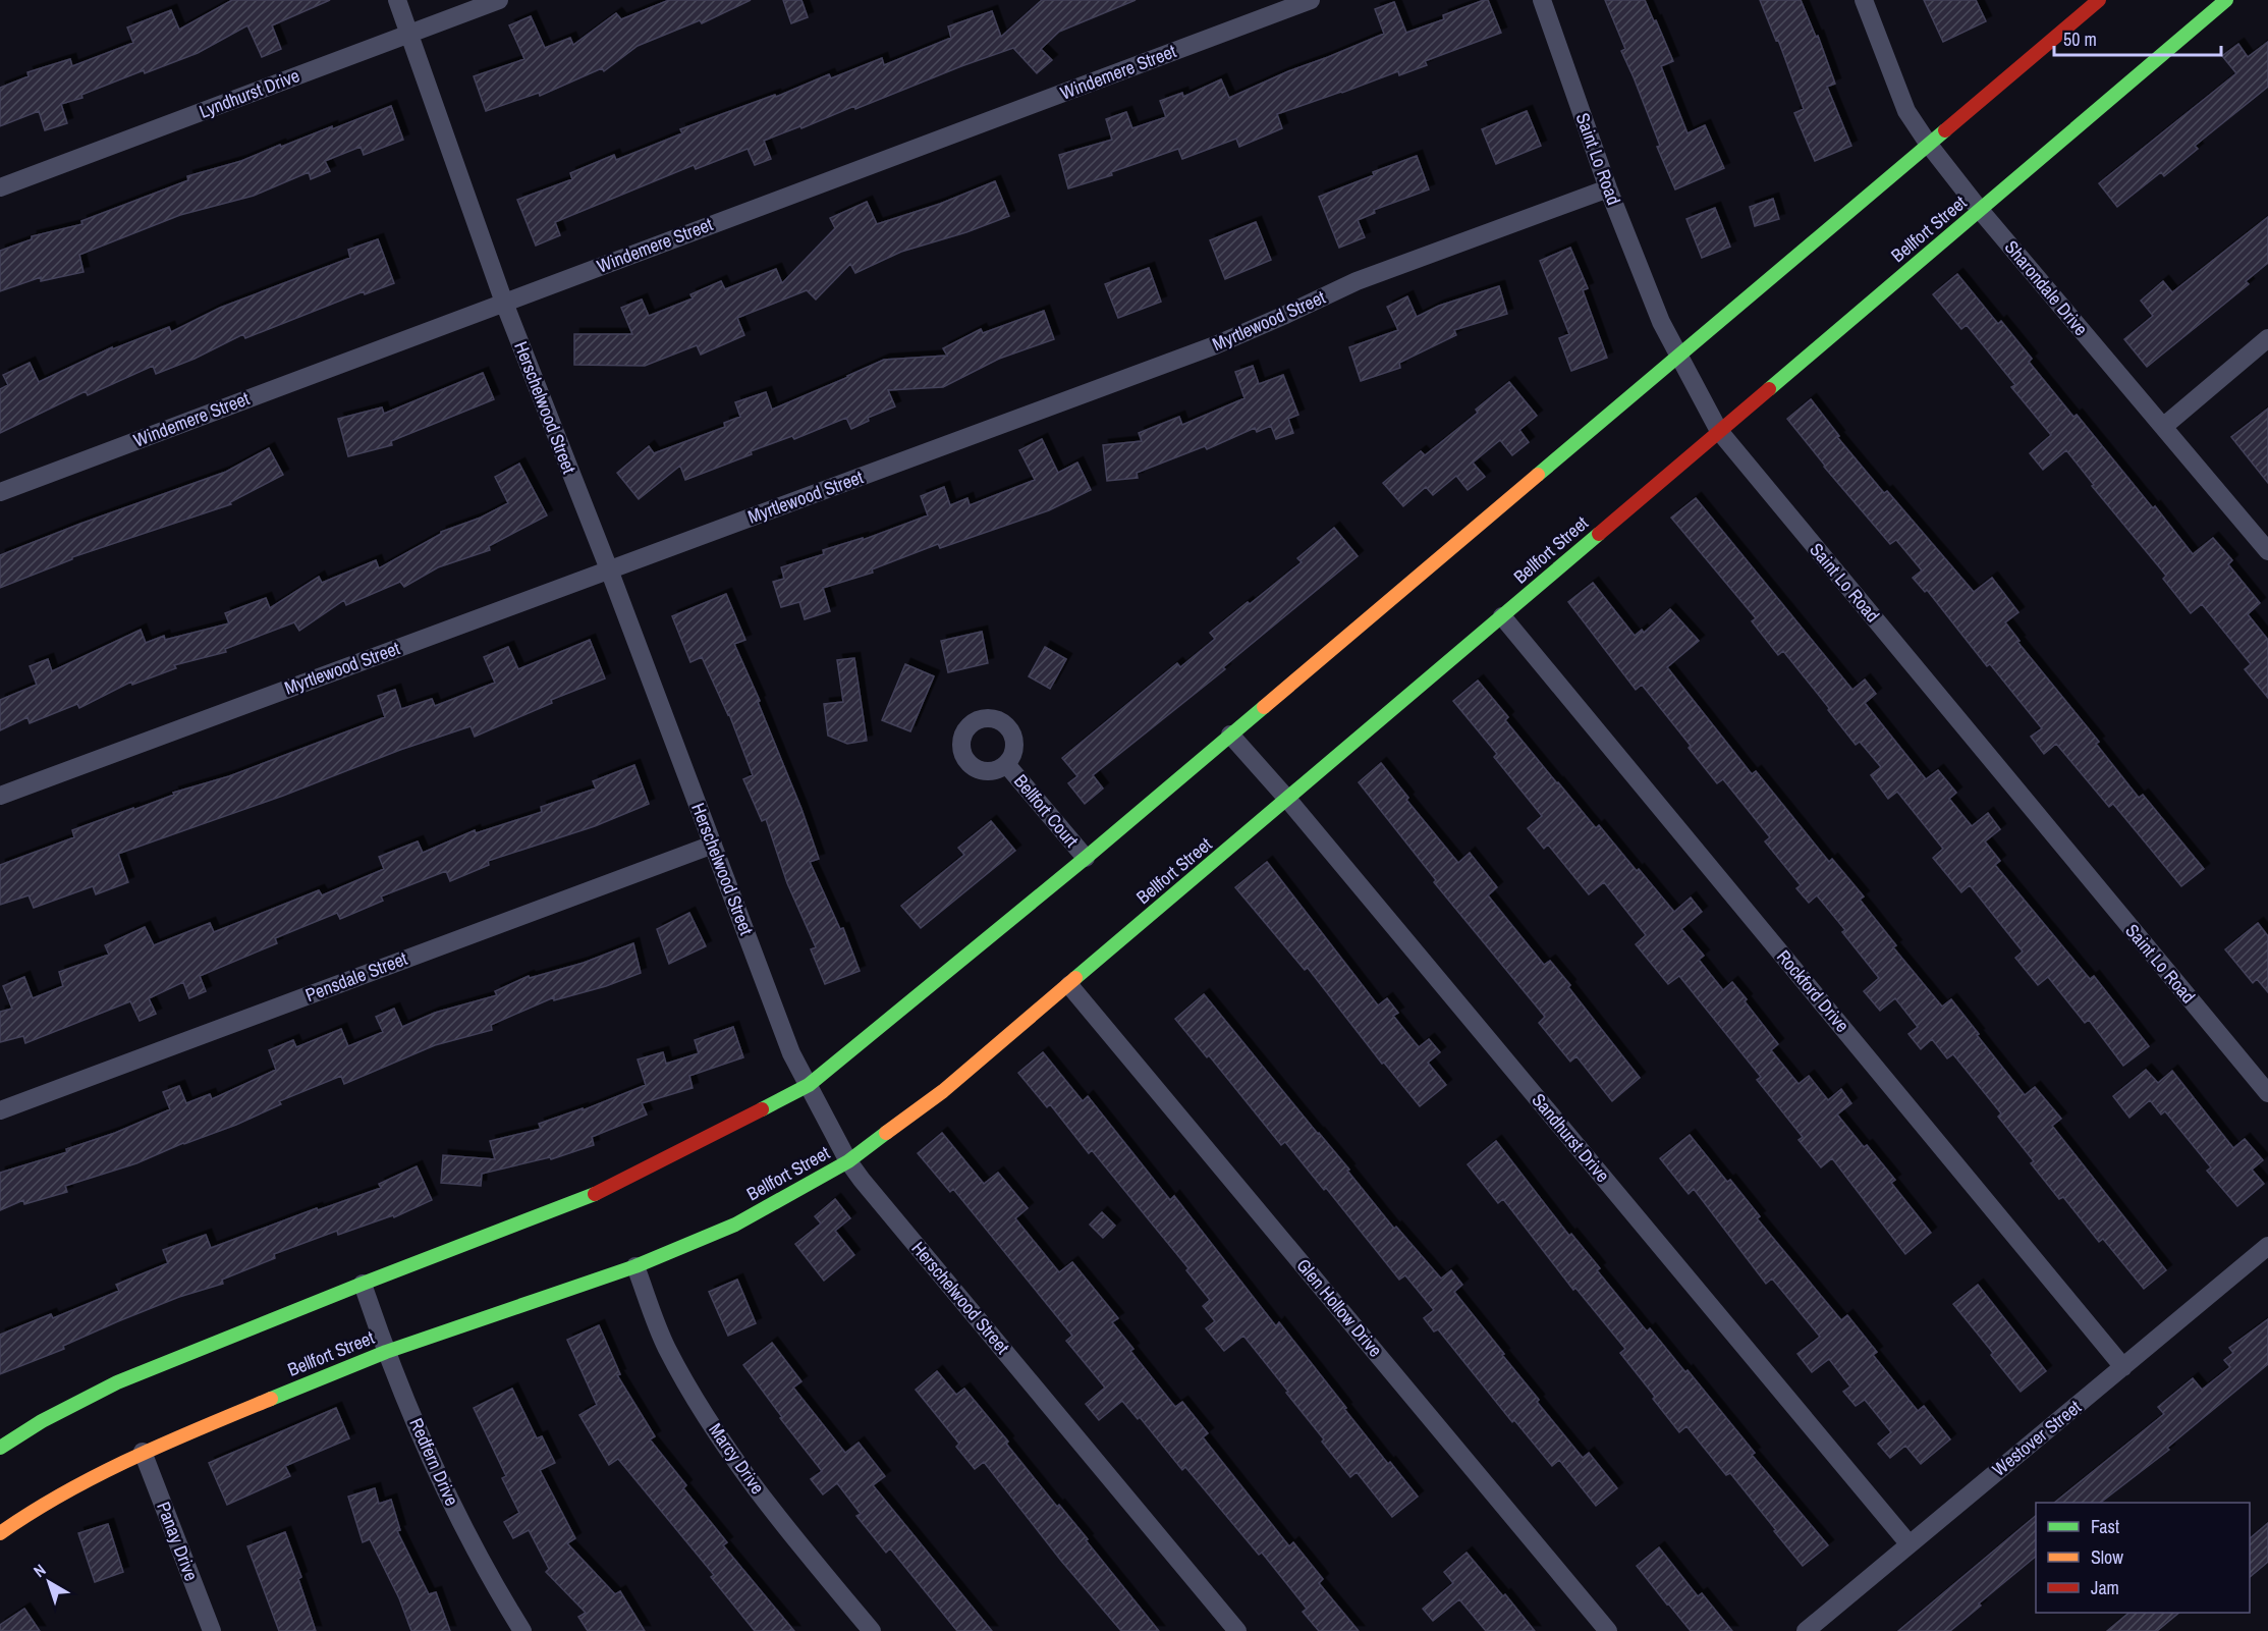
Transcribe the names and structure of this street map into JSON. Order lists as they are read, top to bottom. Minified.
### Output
{"streets":{"main road":["Bellfort Street"],"street":["Windemere Street","Lyndhurst Drive","Saint Lo Road","Sharondale Drive","Myrtlewood Street","Herschelwood Street","Bellfort Court","Pensdale Street","Rockford Drive","Sandhurst Drive","Glen Hollow Drive","Westover Street","Marcy Drive","Redfern Drive","Panay Drive"]},"crossings":[["Windemere Street","Herschelwood Street"],["Lyndhurst Drive","Herschelwood Street"],["Saint Lo Road","Bellfort Street"],["Saint Lo Road","Myrtlewood Street"],["Bellfort Street","Sharondale Drive"],["Bellfort Street","Herschelwood Street"],["Bellfort Street","Rockford Drive"],["Bellfort Street","Sandhurst Drive"],["Bellfort Street","Glen Hollow Drive"],["Bellfort Street","Marcy Drive"],["Bellfort Street","Redfern Drive"],["Bellfort Street","Panay Drive"],["Myrtlewood Street","Herschelwood Street"],["Herschelwood Street","Pensdale Street"],["Rockford Drive","Westover Street"],["Sandhurst Drive","Westover Street"]],"legend":["Fast","Slow","Jam"],"scale_bar":"50 m","north":"top left"}
